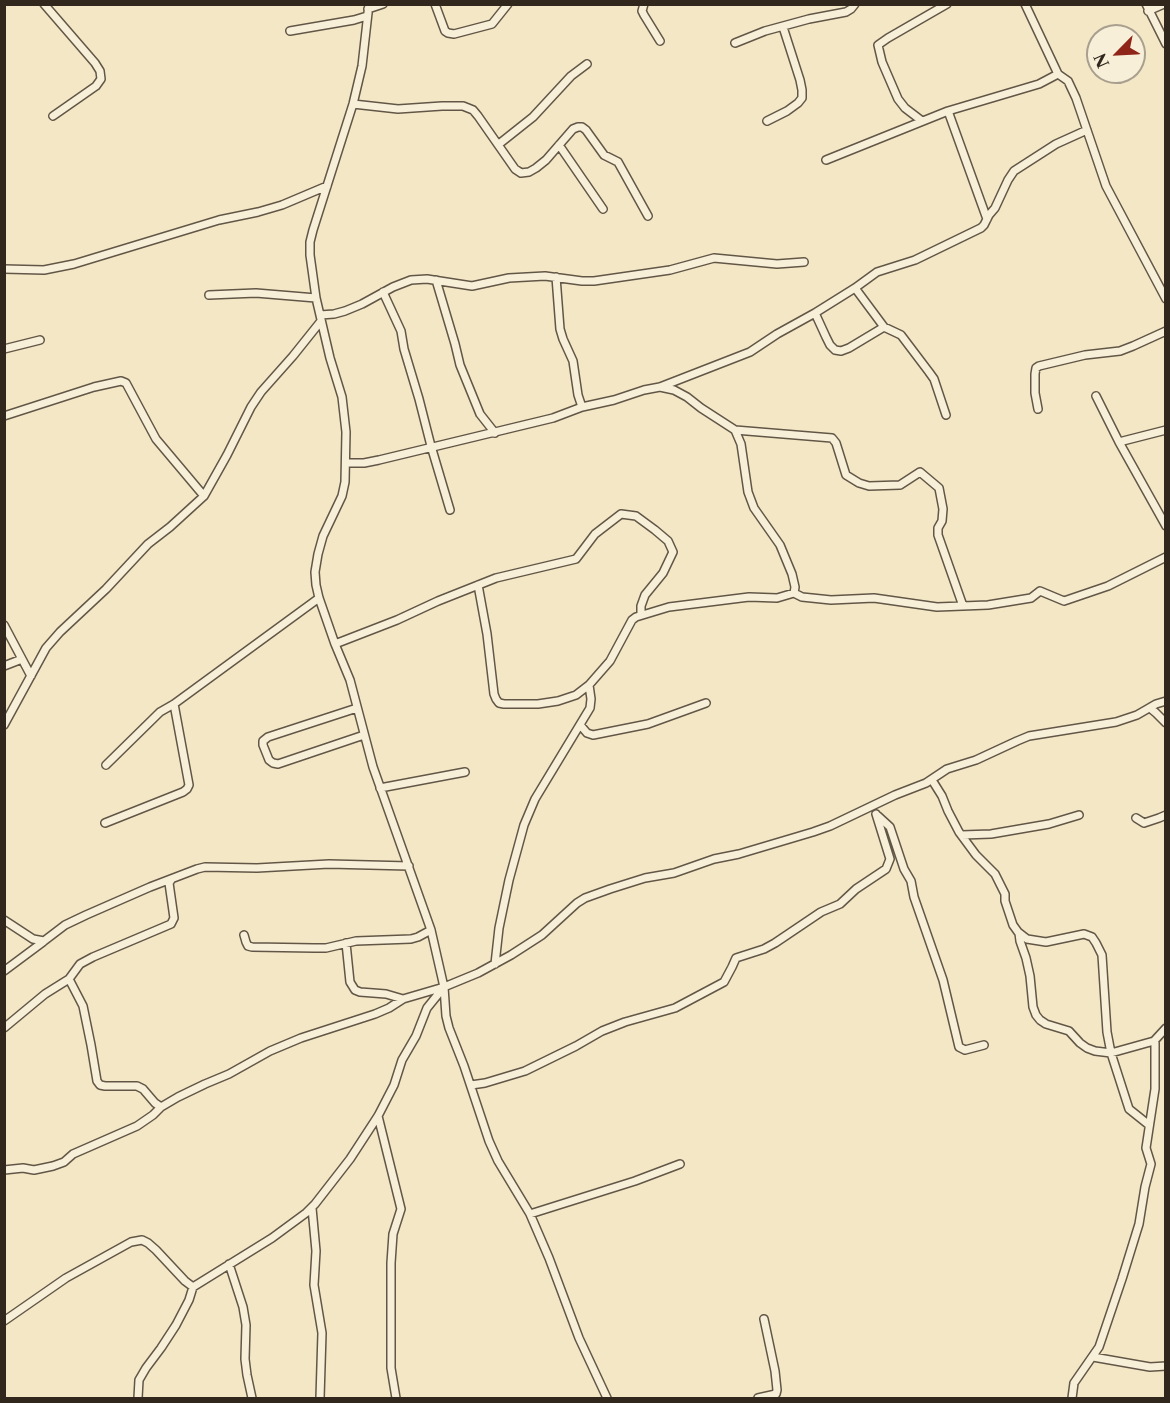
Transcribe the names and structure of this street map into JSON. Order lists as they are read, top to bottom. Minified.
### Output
{"north":"bottom left"}
